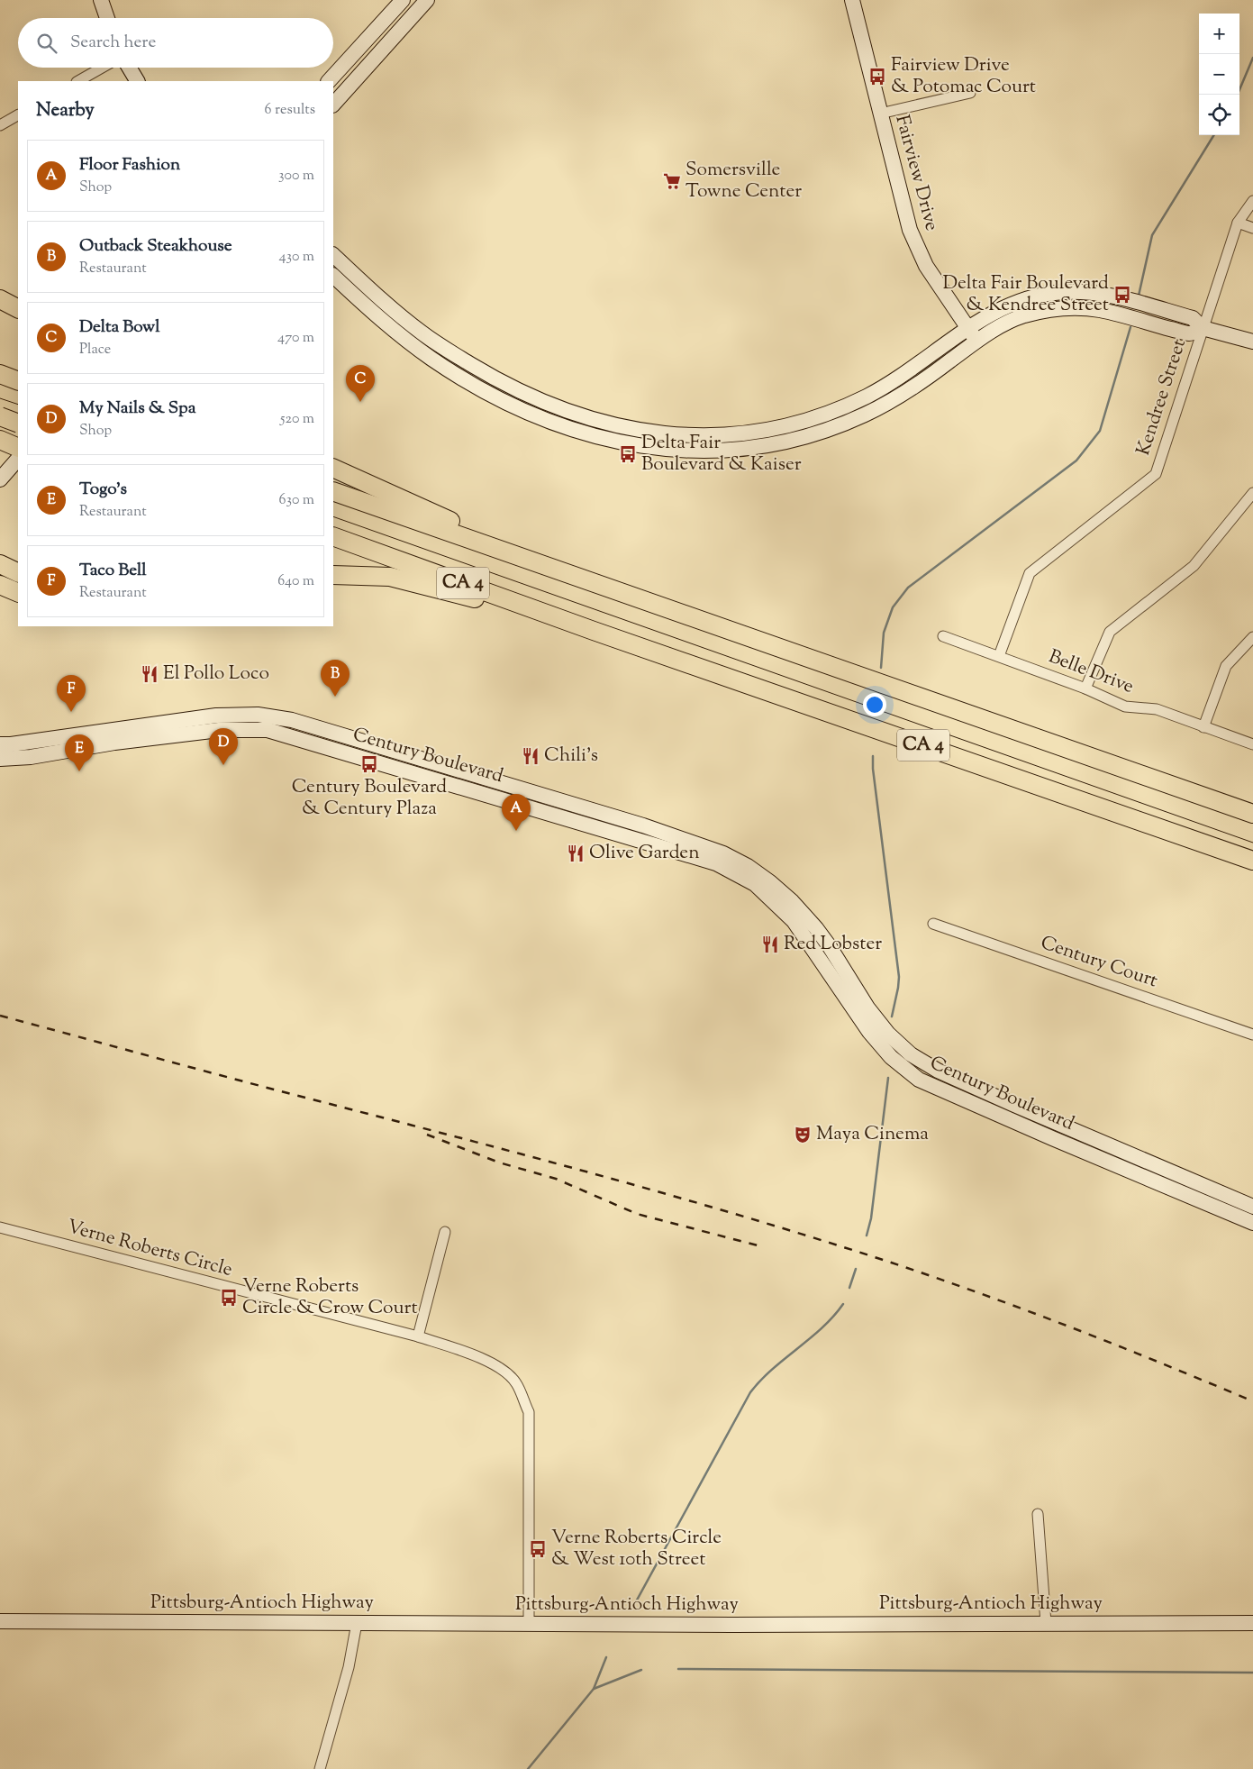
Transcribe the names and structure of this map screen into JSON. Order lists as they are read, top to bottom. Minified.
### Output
{"streets":{"highway":["CA 4"],"main road":["Fairview Drive","Century Boulevard","Pittsburg-Antioch Highway"],"street":["Kendree Street","Belle Drive","Century Court","Verne Roberts Circle"]},"crossings":[["Kendree Street","Belle Drive"],["Verne Roberts Circle","Pittsburg-Antioch Highway"]],"places":{"bus stop":["Fairview Drive & Potomac Court","Delta Fair Boulevard & Kendree Street","Delta Fair Boulevard & Kaiser","Century Boulevard & Century Plaza","Verne Roberts Circle & Crow Court","Verne Roberts Circle & West 10th Street"],"supermarket":["Somersville Towne Center"],"restaurant":["El Pollo Loco","Chili's","Olive Garden","Red Lobster"],"theatre":["Maya Cinema"]},"page":{"map_buttons":["+","−"],"search":"Search here","heading":["Nearby","6 results"],"list":[{"mark":"A","name":"Floor Fashion","note":"Shop","value":"300 m"},{"mark":"B","name":"Outback Steakhouse","note":"Restaurant","value":"430 m"},{"mark":"C","name":"Delta Bowl","note":"Place","value":"470 m"},{"mark":"D","name":"My Nails & Spa","note":"Shop","value":"520 m"},{"mark":"E","name":"Togo's","note":"Restaurant","value":"630 m"},{"mark":"F","name":"Taco Bell","note":"Restaurant","value":"640 m"}],"pins":["C","B","F","D","E","A"]}}
